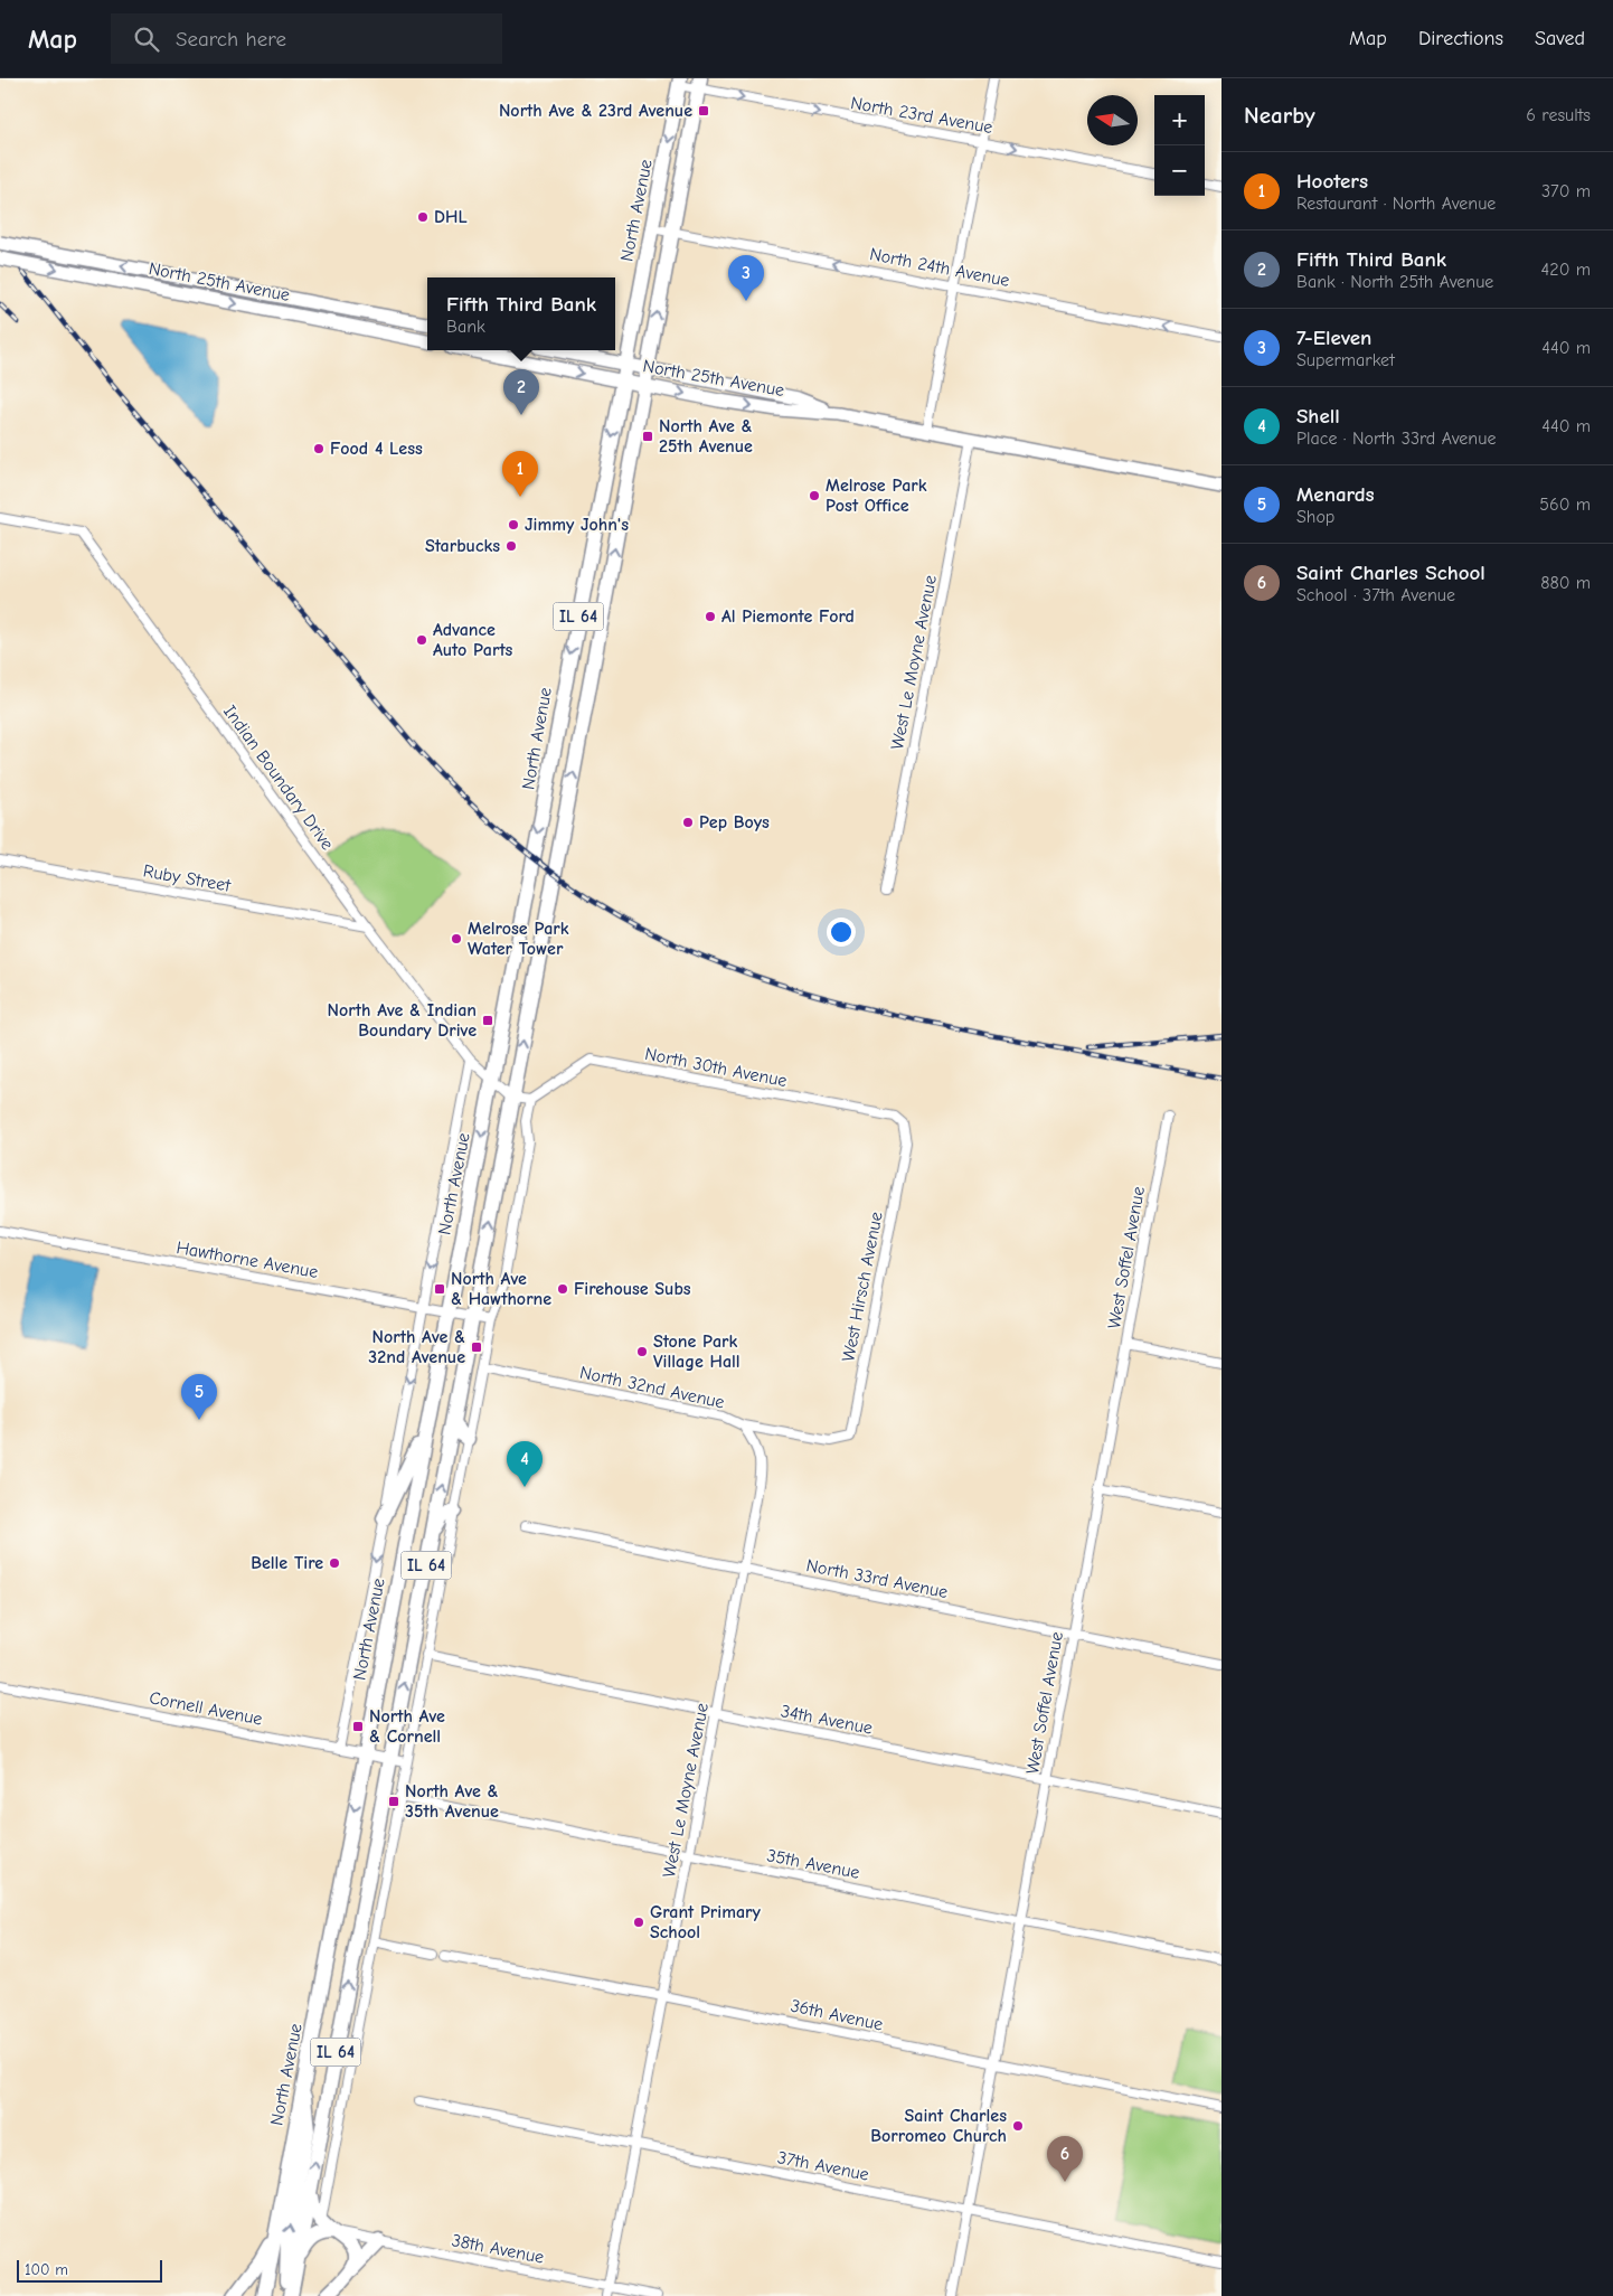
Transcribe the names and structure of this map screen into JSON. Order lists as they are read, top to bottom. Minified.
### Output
{"streets":{"main road":["North Avenue","North 25th Avenue","IL 64"],"street":["North 23rd Avenue","North 24th Avenue","West Le Moyne Avenue","Indian Boundary Drive","Ruby Street","North 30th Avenue","West Soffel Avenue","Hawthorne Avenue","West Hirsch Avenue","North 32nd Avenue","North 33rd Avenue","Cornell Avenue","34th Avenue","35th Avenue","36th Avenue","37th Avenue","38th Avenue"]},"crossings":[["North 23rd Avenue","North Avenue"],["North 23rd Avenue","IL 64"],["North Avenue","North 24th Avenue"],["North Avenue","North 25th Avenue"],["North Avenue","Indian Boundary Drive"],["North Avenue","Hawthorne Avenue"],["North Avenue","Cornell Avenue"],["North 24th Avenue","IL 64"],["North 25th Avenue","IL 64"],["North 25th Avenue","West Le Moyne Avenue"],["IL 64","Indian Boundary Drive"],["IL 64","Hawthorne Avenue"],["IL 64","Cornell Avenue"],["West Le Moyne Avenue","North 32nd Avenue"],["West Le Moyne Avenue","North 33rd Avenue"],["West Le Moyne Avenue","34th Avenue"],["West Le Moyne Avenue","35th Avenue"],["West Le Moyne Avenue","36th Avenue"],["West Le Moyne Avenue","37th Avenue"],["West Le Moyne Avenue","38th Avenue"],["Indian Boundary Drive","Ruby Street"],["North 30th Avenue","West Hirsch Avenue"],["West Soffel Avenue","North 33rd Avenue"],["West Soffel Avenue","34th Avenue"],["West Soffel Avenue","35th Avenue"],["West Soffel Avenue","36th Avenue"],["West Soffel Avenue","37th Avenue"],["West Hirsch Avenue","North 32nd Avenue"]],"one_way":["North 23rd Avenue","North 24th Avenue"],"places":{"transit":["North Ave & 23rd Avenue","North Ave & 25th Avenue","North Ave & Indian Boundary Drive","North Ave & Hawthorne","North Ave & 32nd Avenue","North Ave & Cornell","North Ave & 35th Avenue"],"other":["DHL","Food 4 Less","Melrose Park Post Office","Jimmy John's","Starbucks","Al Piemonte Ford","Advance Auto Parts","Pep Boys","Melrose Park Water Tower","Firehouse Subs","Stone Park Village Hall","Belle Tire","Grant Primary School","Saint Charles Borromeo Church"]},"scale_bar":"100 m","north":"left","page":{"header":"Map","search":"Search here","nav":["Map","Directions","Saved"],"heading":["Nearby","6 results"],"map_buttons":["+","−"],"list":[{"mark":"1","name":"Hooters","note":"Restaurant · North Avenue","value":"370 m"},{"mark":"2","name":"Fifth Third Bank","note":"Bank · North 25th Avenue","value":"420 m"},{"mark":"3","name":"7-Eleven","note":"Supermarket","value":"440 m"},{"mark":"4","name":"Shell","note":"Place · North 33rd Avenue","value":"440 m"},{"mark":"5","name":"Menards","note":"Shop","value":"560 m"},{"mark":"6","name":"Saint Charles School","note":"School · 37th Avenue","value":"880 m"}],"pins":["3","2","1","5","4","6"],"popup":["Fifth Third Bank","Bank"],"scale":"100 m"}}
